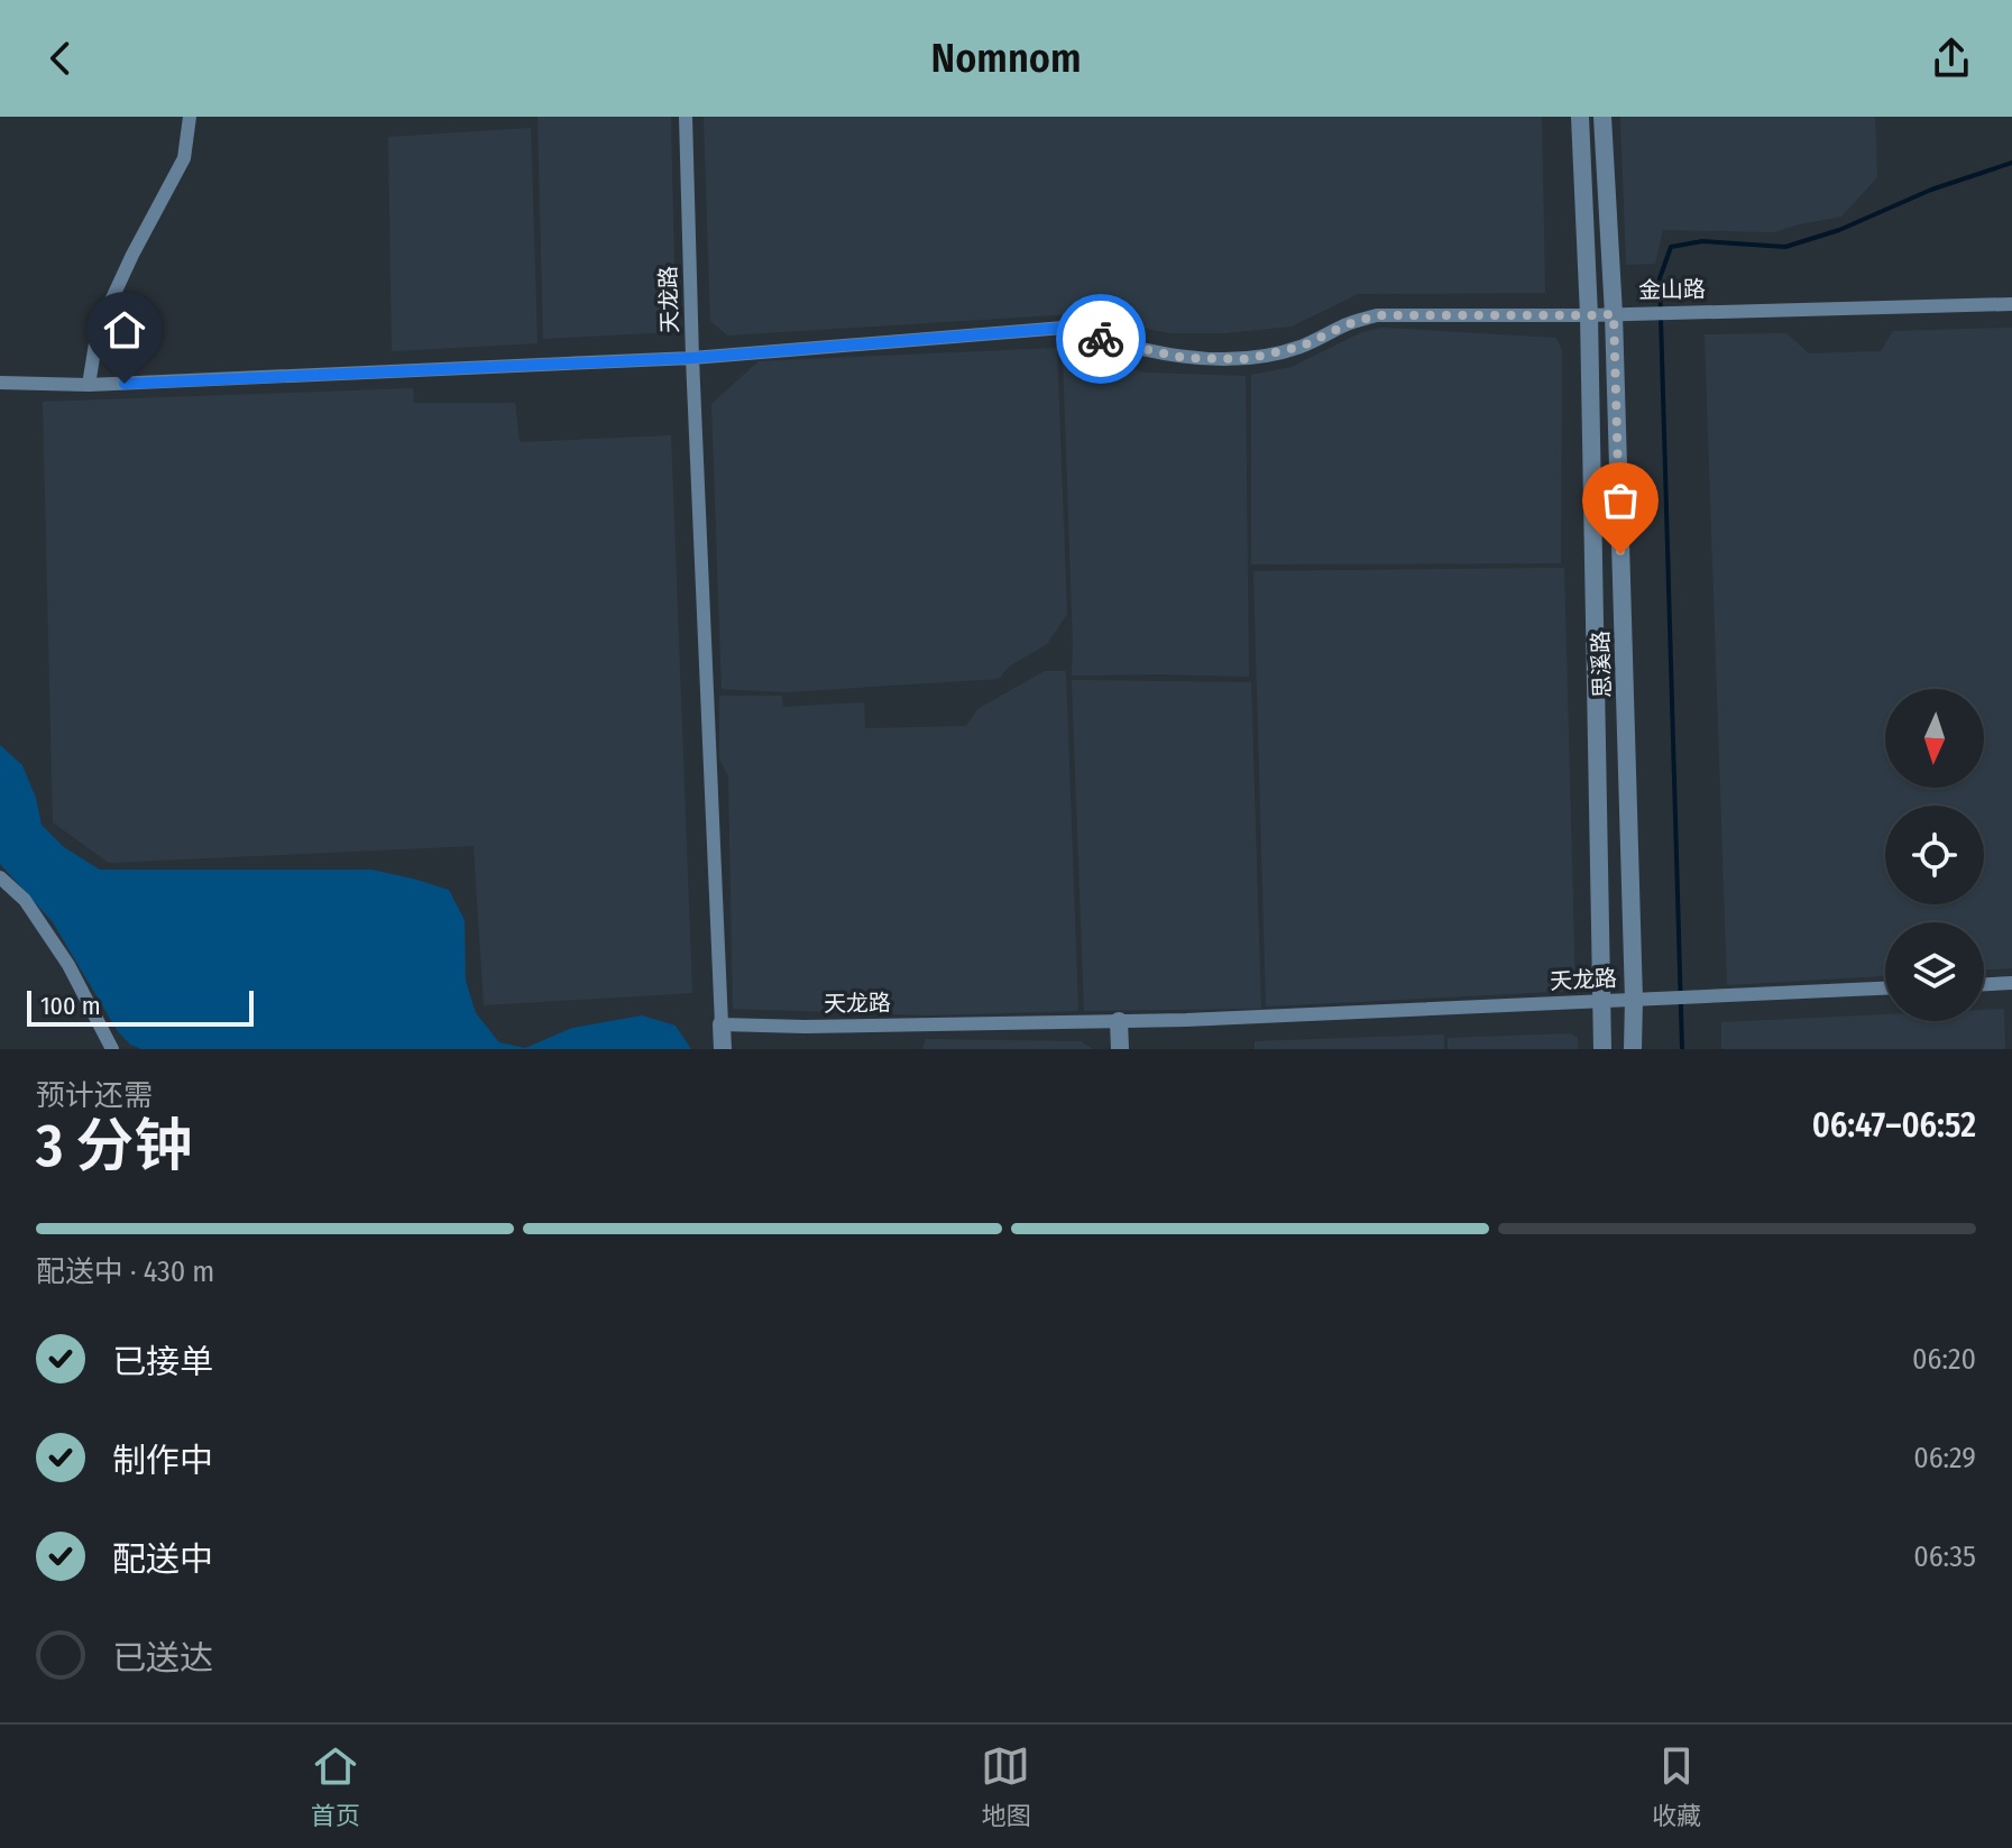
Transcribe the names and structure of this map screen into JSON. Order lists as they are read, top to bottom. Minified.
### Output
{"streets":{"street":["金山路","天龙路","思溪路"]},"crossings":[["金山路","天龙路"],["金山路","思溪路"],["天龙路","思溪路"]],"scale_bar":"100 m","north":"bottom","page":{"header":"Nomnom","scale":"100 m","heading":["3 分钟","预计还需","06:47–06:52"],"bar":"配送中 · 430 m","list":[["已接单","06:20"],["制作中","06:29"],["配送中","06:35"],"已送达"],"tabs":["首页","地图","收藏"]}}
